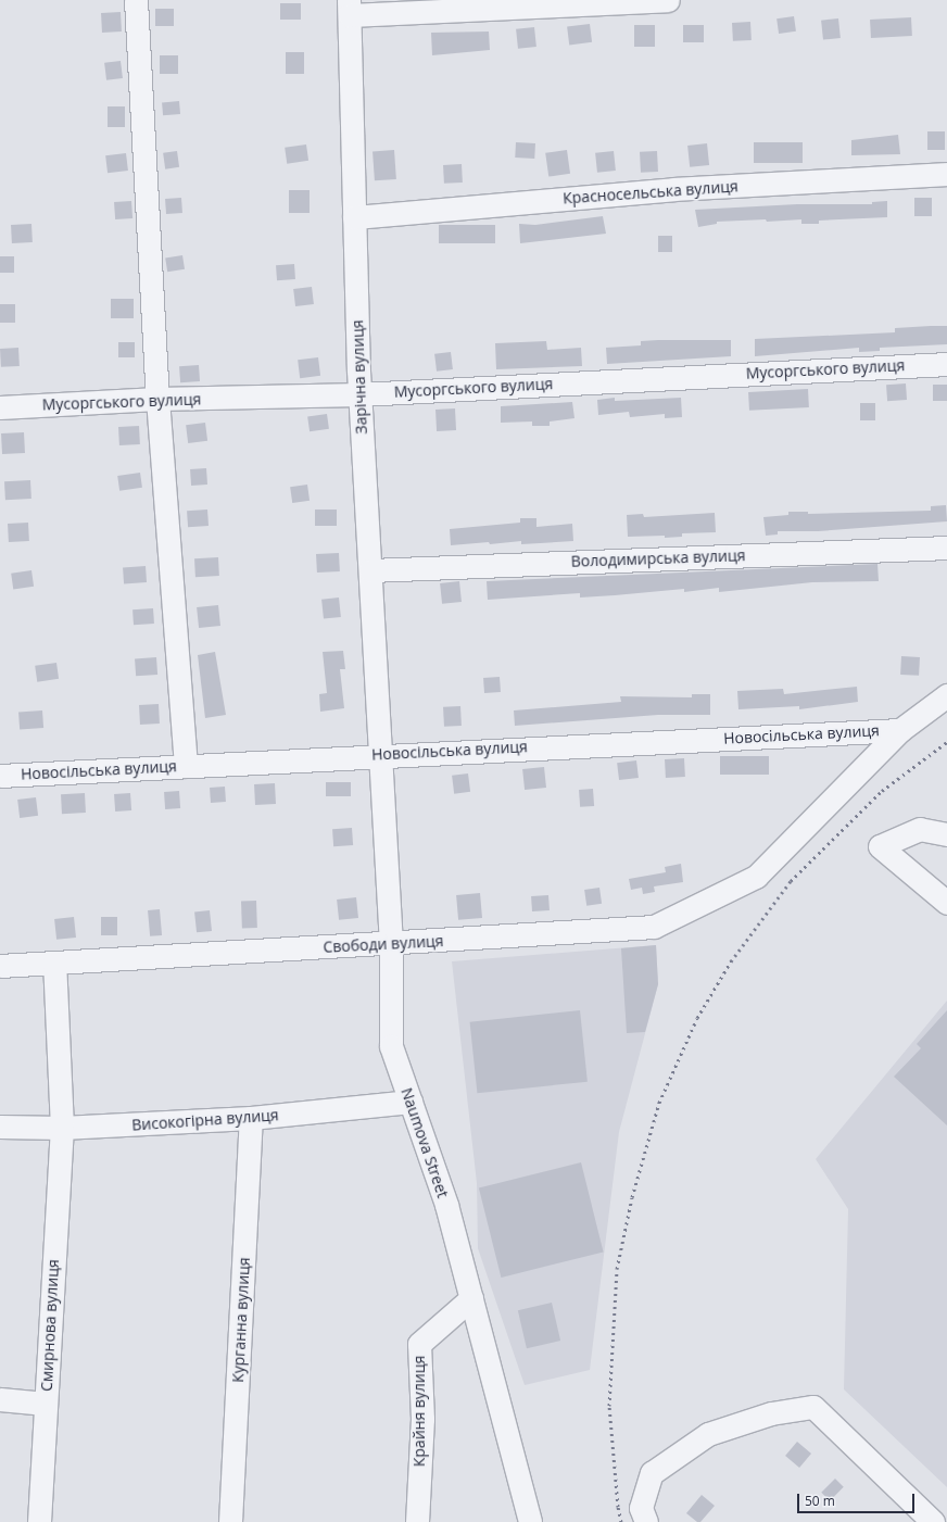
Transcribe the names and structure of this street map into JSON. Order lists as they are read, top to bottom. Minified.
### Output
{"streets":{"street":["Красносельська вулиця","Мусоргського вулиця","Зарічна вулиця","Володимирська вулиця","Новосільська вулиця","Свободи вулиця","Високогірна вулиця","Naumova Street","Курганна вулиця","Смирнова вулиця","Крайня вулиця"]},"crossings":[["Красносельська вулиця","Зарічна вулиця"],["Мусоргського вулиця","Зарічна вулиця"],["Зарічна вулиця","Володимирська вулиця"],["Зарічна вулиця","Новосільська вулиця"],["Зарічна вулиця","Naumova Street"],["Новосільська вулиця","Свободи вулиця"],["Новосільська вулиця","Naumova Street"],["Свободи вулиця","Naumova Street"],["Свободи вулиця","Смирнова вулиця"],["Високогірна вулиця","Naumova Street"],["Високогірна вулиця","Курганна вулиця"],["Високогірна вулиця","Смирнова вулиця"],["Naumova Street","Крайня вулиця"]],"scale_bar":"50 m"}
